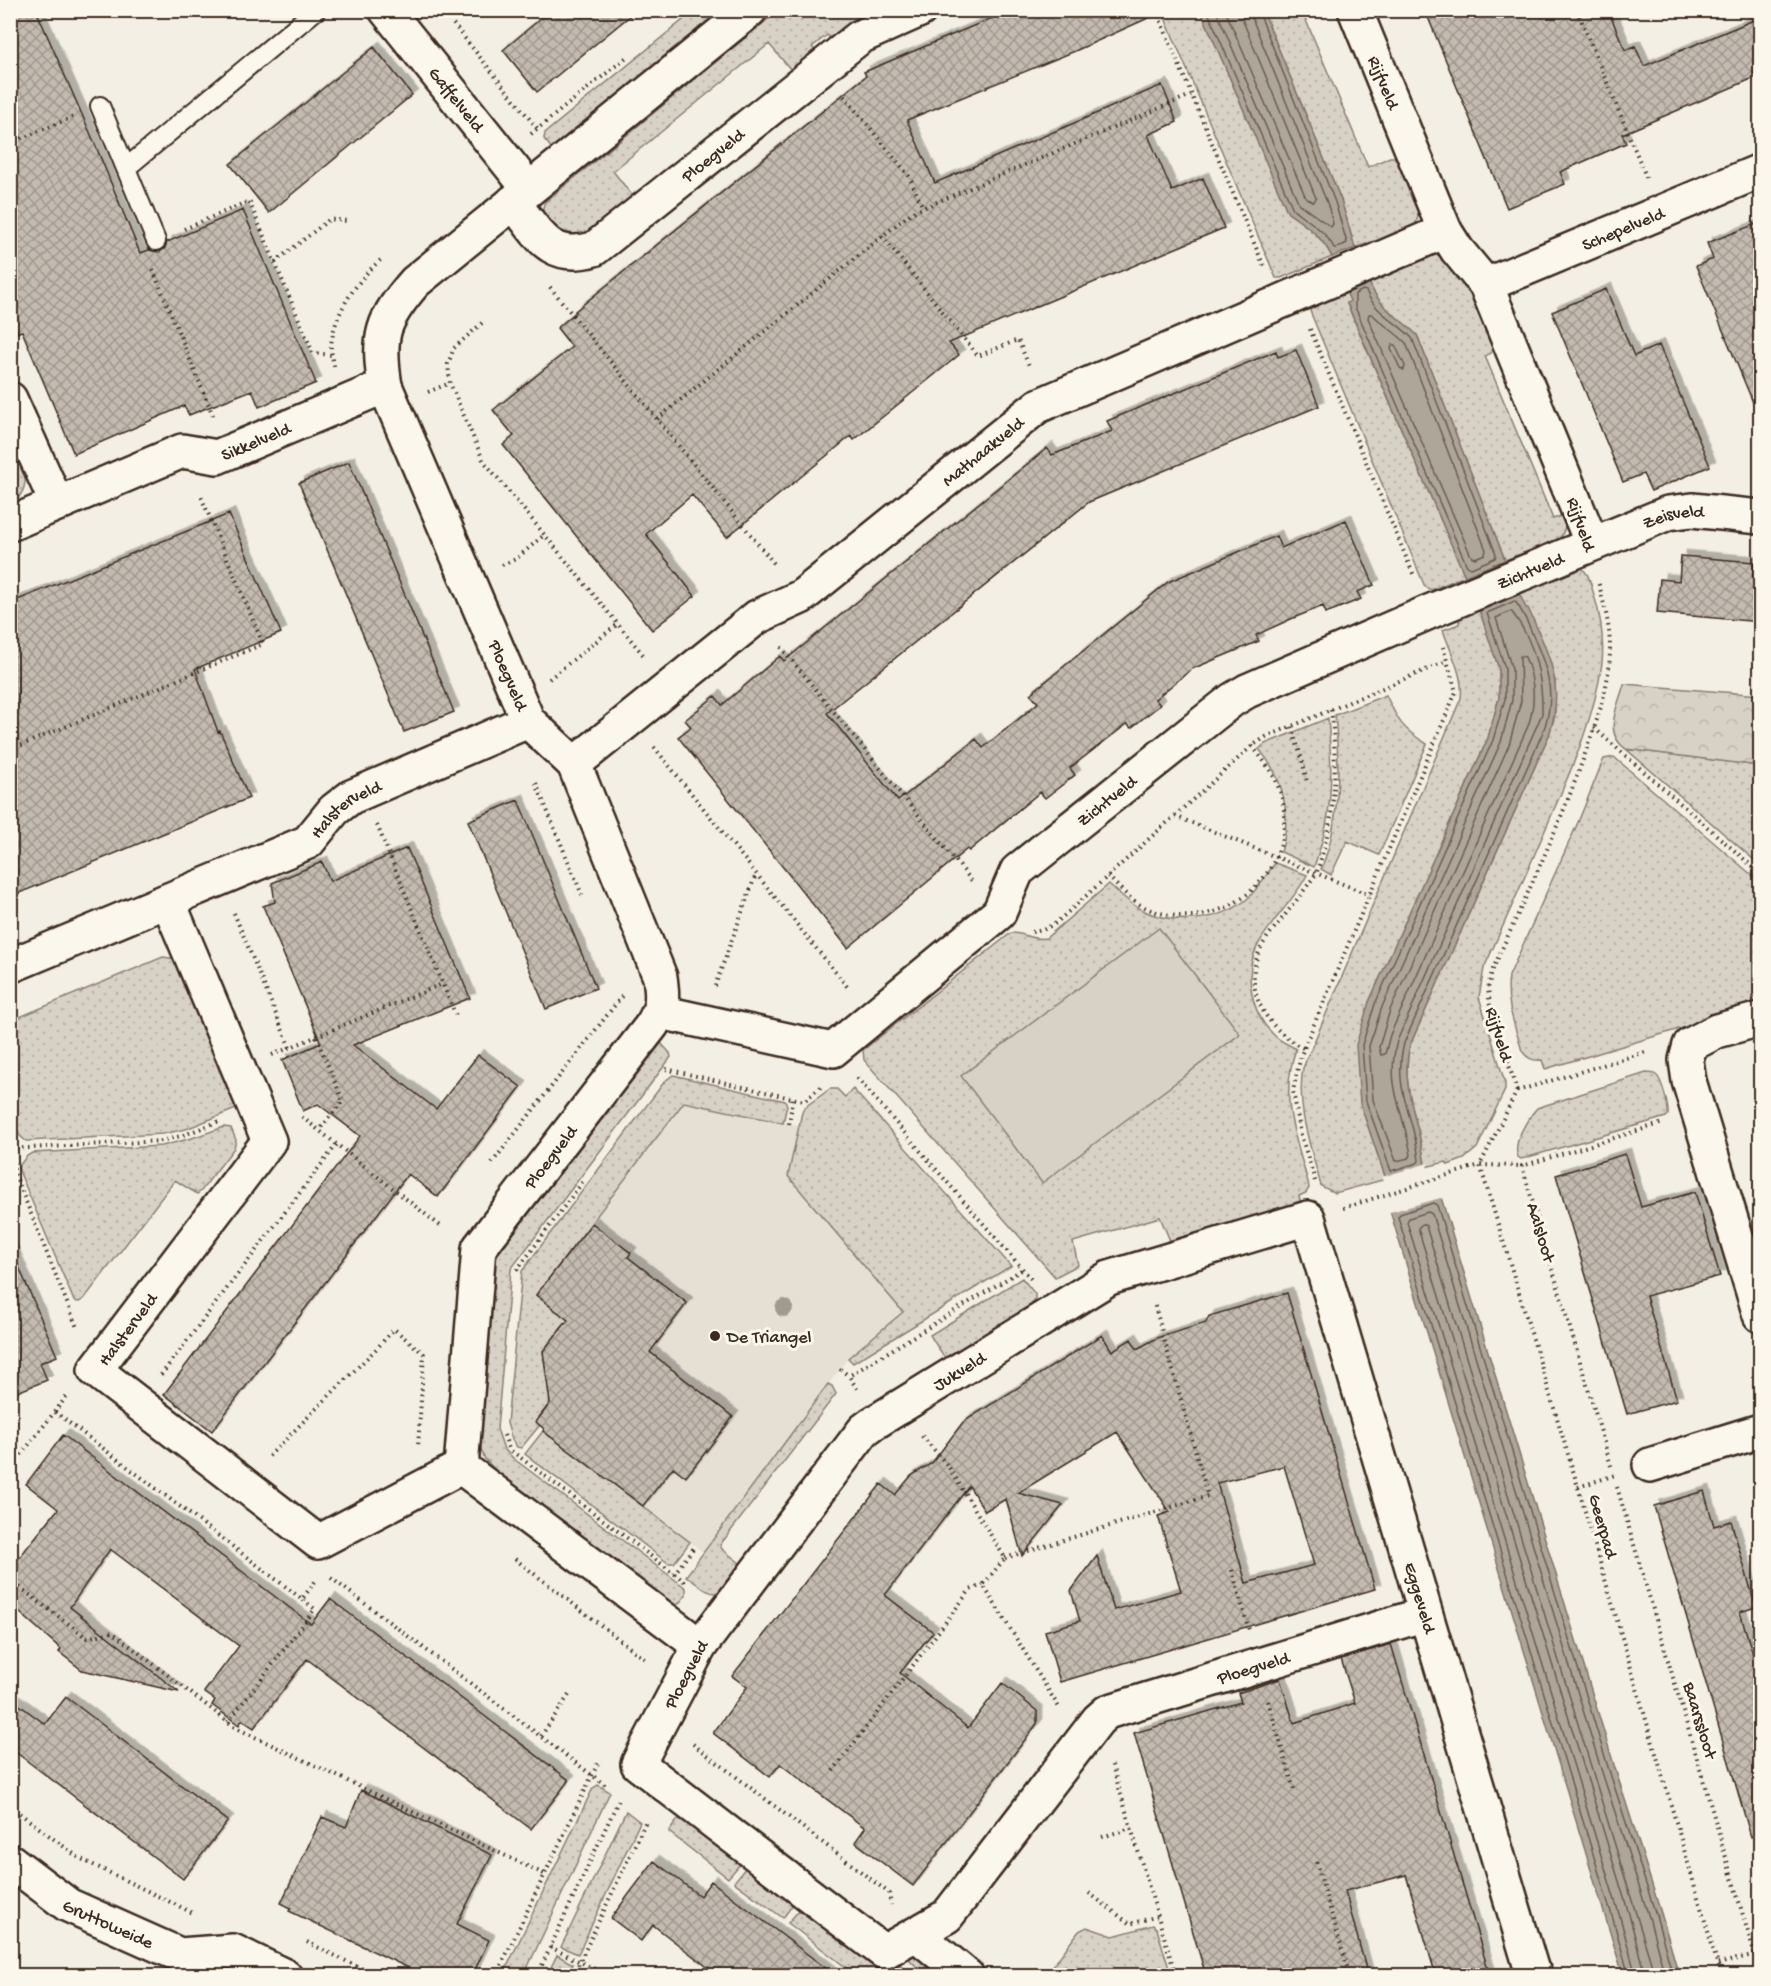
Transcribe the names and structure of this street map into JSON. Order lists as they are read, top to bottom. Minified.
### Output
{"streets":{"street":["Rijfveld","Gaffelveld","Ploegveld","Schepelveld","Sikkelveld","Mathaakveld","Zeisveld","Zichtveld","Halsterveld","Jukveld","Eggeveld","Gruttoweide"],"path":["Aalsloot","Geerpad","Baarssloot"]},"crossings":[["Rijfveld","Schepelveld"],["Rijfveld","Mathaakveld"],["Rijfveld","Zeisveld"],["Rijfveld","Zichtveld"],["Gaffelveld","Ploegveld"],["Ploegveld","Sikkelveld"],["Ploegveld","Mathaakveld"],["Ploegveld","Halsterveld"],["Ploegveld","Jukveld"],["Ploegveld","Eggeveld"],["Zeisveld","Zichtveld"],["Aalsloot","Baarssloot"],["Jukveld","Eggeveld"]],"places":["De Triangel"]}
